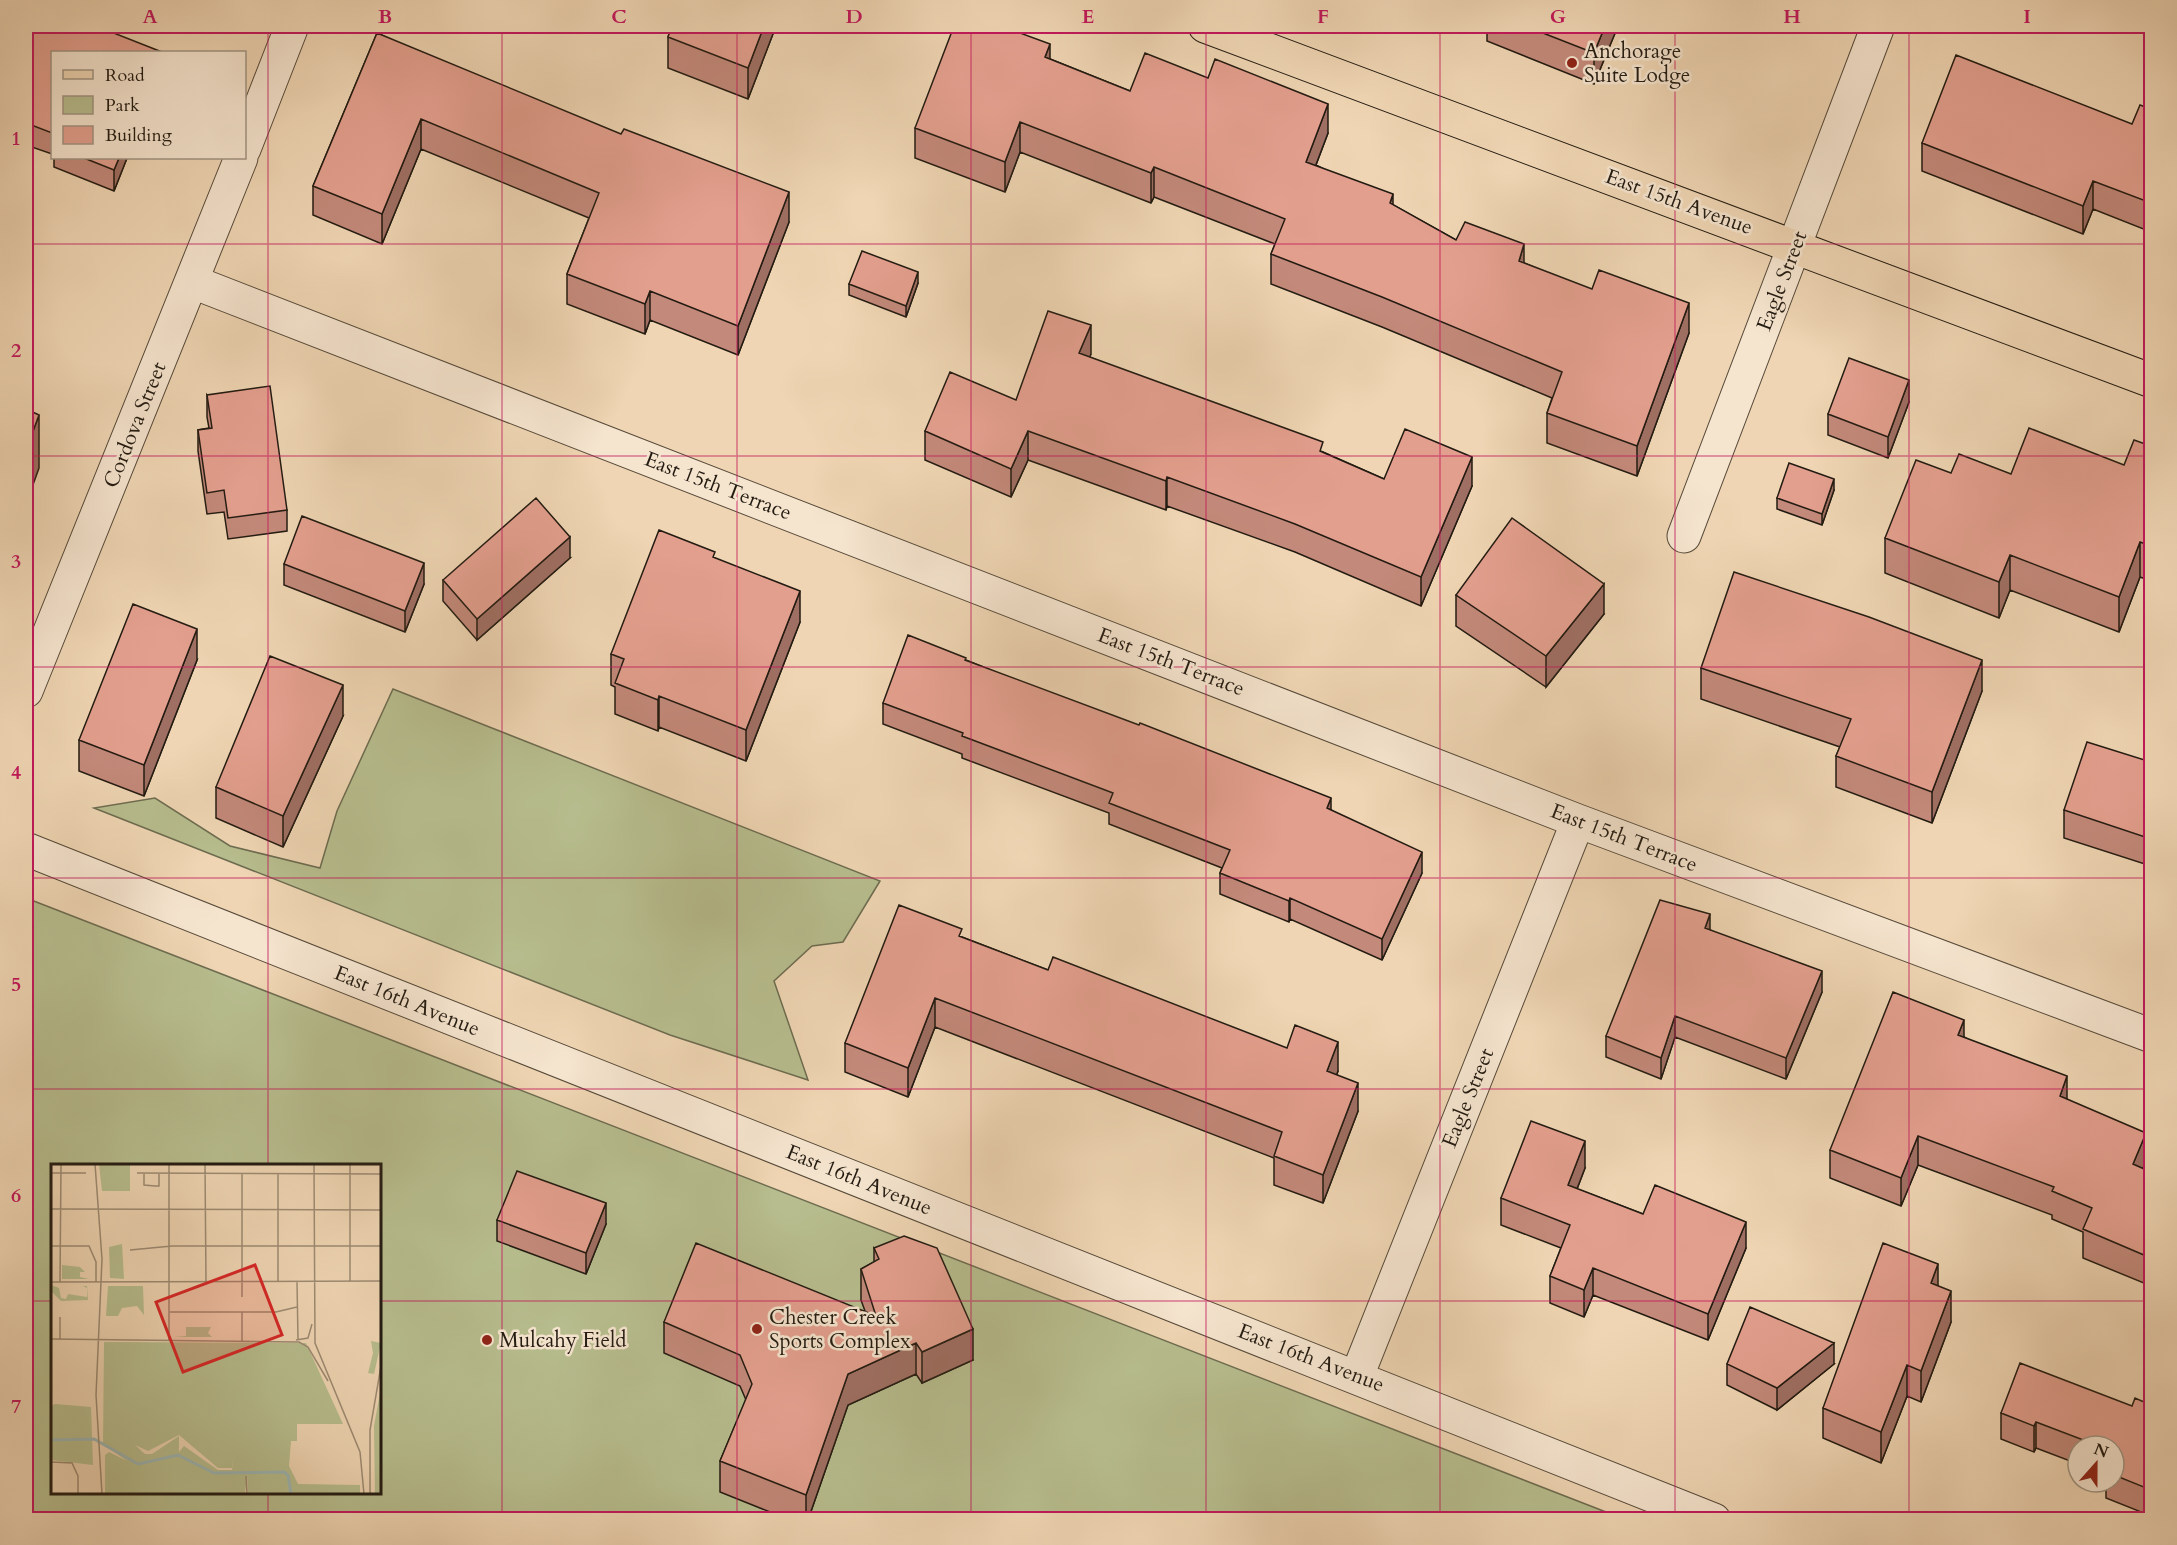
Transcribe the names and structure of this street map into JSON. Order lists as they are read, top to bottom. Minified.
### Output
{"streets":{"main road":["East 15th Avenue"],"street":["Eagle Street","Cordova Street","East 15th Terrace","East 16th Avenue"]},"crossings":[["East 15th Avenue","Eagle Street"],["Eagle Street","East 15th Terrace"],["Eagle Street","East 16th Avenue"],["Cordova Street","East 15th Terrace"]],"places":["Anchorage Suite Lodge","Chester Creek Sports Complex","Mulcahy Field"],"legend":["Road","Park","Building"],"north":"top","grid":{"columns":["A","B","C","D","E","F","G","H","I"],"rows":["1","2","3","4","5","6","7"]}}
